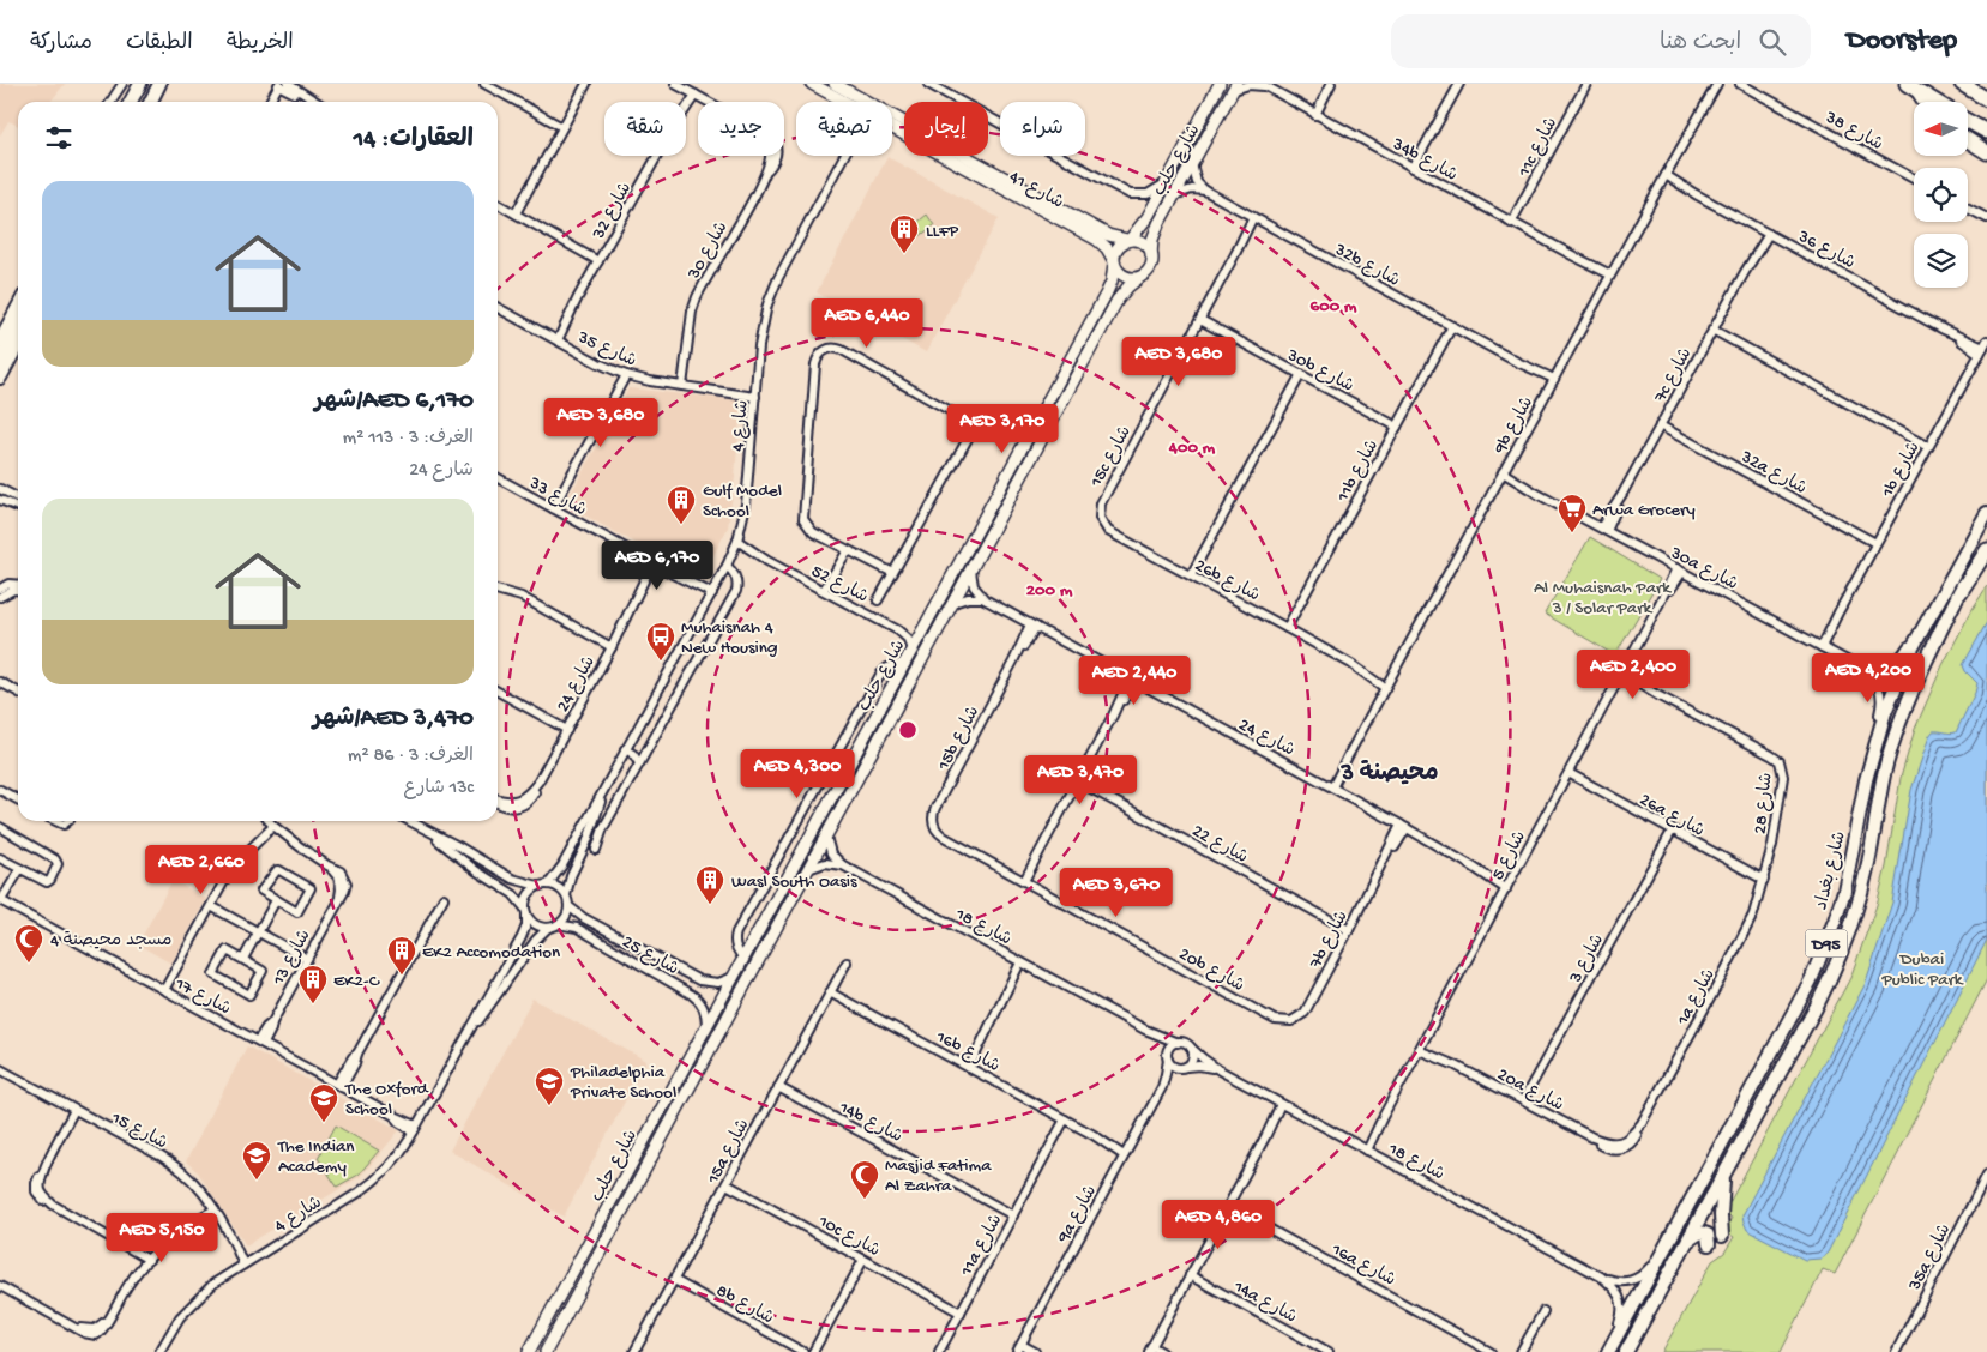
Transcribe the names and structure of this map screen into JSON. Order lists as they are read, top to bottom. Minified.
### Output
{"streets":{"main road":["شارع بغداد","D95"],"street":["شارع 38","11c شارع","34b شارع","شارع حلب","شارع 41","شارع 32","شارع 36","شارع 30","32b شارع","شارع 35","30b شارع","7c شارع","9b شارع","شارع 4","15c شارع","1b شارع","11b شارع","32a شارع","شارع 33","30a شارع","26b شارع","شارع 52","شارع 24","15b شارع","شارع 28","26a شارع","شارع 22","شارع 5","شارع 18","7b شارع","شارع 25","شارع 13","شارع 3","20b شارع","شارع 17","1a شارع","16b شارع","20a شارع","14b شارع","شارع 15","15a شارع","9a شارع","10c شارع","11a شارع","35a شارع","16a شارع","14a شارع","8b شارع"]},"crossings":[["11c شارع","34b شارع"],["34b شارع","شارع حلب"],["34b شارع","9b شارع"],["شارع حلب","شارع 41"],["شارع حلب","شارع 52"],["شارع حلب","شارع 18"],["شارع حلب","شارع 25"],["شارع 32","شارع 30"],["شارع 32","شارع 35"],["شارع 36","7c شارع"],["شارع 36","9b شارع"],["شارع 36","1b شارع"],["شارع 30","شارع 35"],["32b شارع","9b شارع"],["32b شارع","15c شارع"],["32b شارع","11b شارع"],["شارع 35","شارع 4"],["30b شارع","15c شارع"],["30b شارع","11b شارع"],["7c شارع","32a شارع"],["7c شارع","30a شارع"],["9b شارع","30a شارع"],["9b شارع","26b شارع"],["9b شارع","شارع 24"],["شارع 4","شارع 33"],["شارع 4","شارع 52"],["شارع 4","شارع 25"],["شارع 4","شارع 17"],["شارع 4","شارع 15"],["15c شارع","26b شارع"],["1b شارع","32a شارع"],["1b شارع","30a شارع"],["11b شارع","26b شارع"],["شارع 33","شارع 24"],["30a شارع","شارع 5"],["30a شارع","شارع بغداد"],["شارع 24","15b شارع"],["شارع 24","شارع 5"],["شارع 24","7b شارع"],["15b شارع","20b شارع"],["شارع 28","26a شارع"],["شارع 28","شارع 5"],["شارع 28","1a شارع"],["26a شارع","شارع 5"],["26a شارع","شارع 3"],["26a شارع","1a شارع"],["شارع 22","7b شارع"],["شارع 5","شارع 18"],["شارع 5","20a شارع"],["شارع بغداد","شارع 18"],["شارع 18","9a شارع"],["7b شارع","20b شارع"],["شارع 13","شارع 17"],["شارع 3","20a شارع"],["1a شارع","20a شارع"],["16b شارع","15a شارع"],["16b شارع","9a شارع"],["16b شارع","11a شارع"],["14b شارع","15a شارع"],["14b شارع","11a شارع"],["15a شارع","10c شارع"],["15a شارع","8b شارع"],["10c شارع","11a شارع"]],"districts":["محيصنة 3"],"parks":["Al Muhaisnah Park 3 / Solar Park","Dubai Public Park"],"places":{"building":["LLFP","Gulf Model School","Wasl South Oasis","EK2 Accomodation","EK2-C"],"supermarket":["Arwa Grocery"],"bus stop":["Muhaisnah 4 New Housing"],"mosque":["مسجد محيصنة 4","Masjid Fatima Al Zahra"],"school or university":["Philadelphia Private School","The Oxford School","The Indian Academy"]},"north":"left","page":{"header":"Doorstep","search":"ابحث هنا","nav":["الخريطة","الطبقات","مشاركة"],"chip":["شراء","إيجار","تصفية","جديد","شقة"],"heading":"العقارات: 14","list":[{"name":"AED 6,170/شهر","note":"الغرف: 3 · 113 m² · شارع 24"},{"name":"AED 3,470/شهر","note":"الغرف: 3 · 86 m² · 13c شارع"}],"price":["AED 6,440","AED 3,680","AED 3,680","AED 3,170","AED 6,170","AED 2,400","AED 4,200","AED 2,440","AED 4,300","AED 3,470","AED 2,660","AED 3,670","AED 4,860","AED 5,150"]},"rings":["600 m","400 m","200 m"]}
